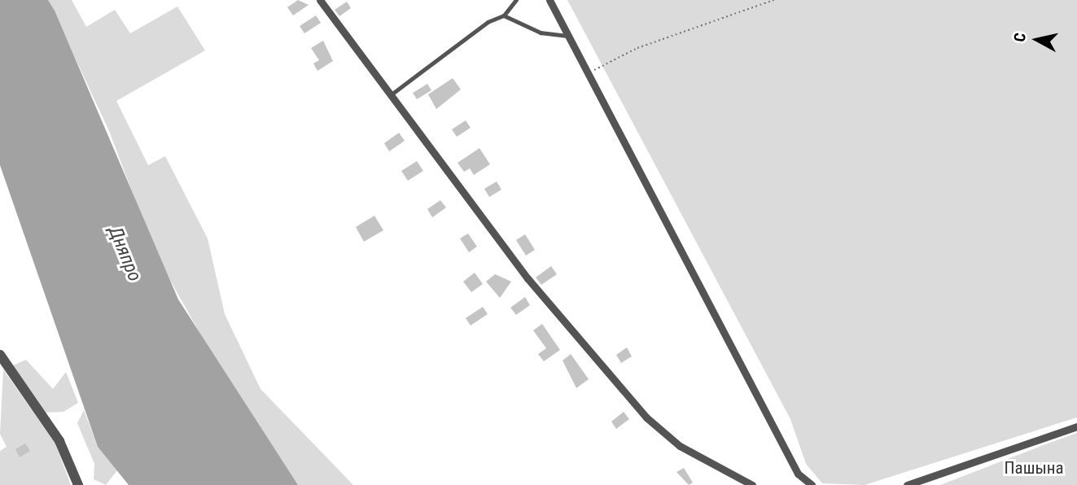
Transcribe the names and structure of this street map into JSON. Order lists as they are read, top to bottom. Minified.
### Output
{"water":["Дняпро"],"parks":["Пашына"],"north":"left"}
